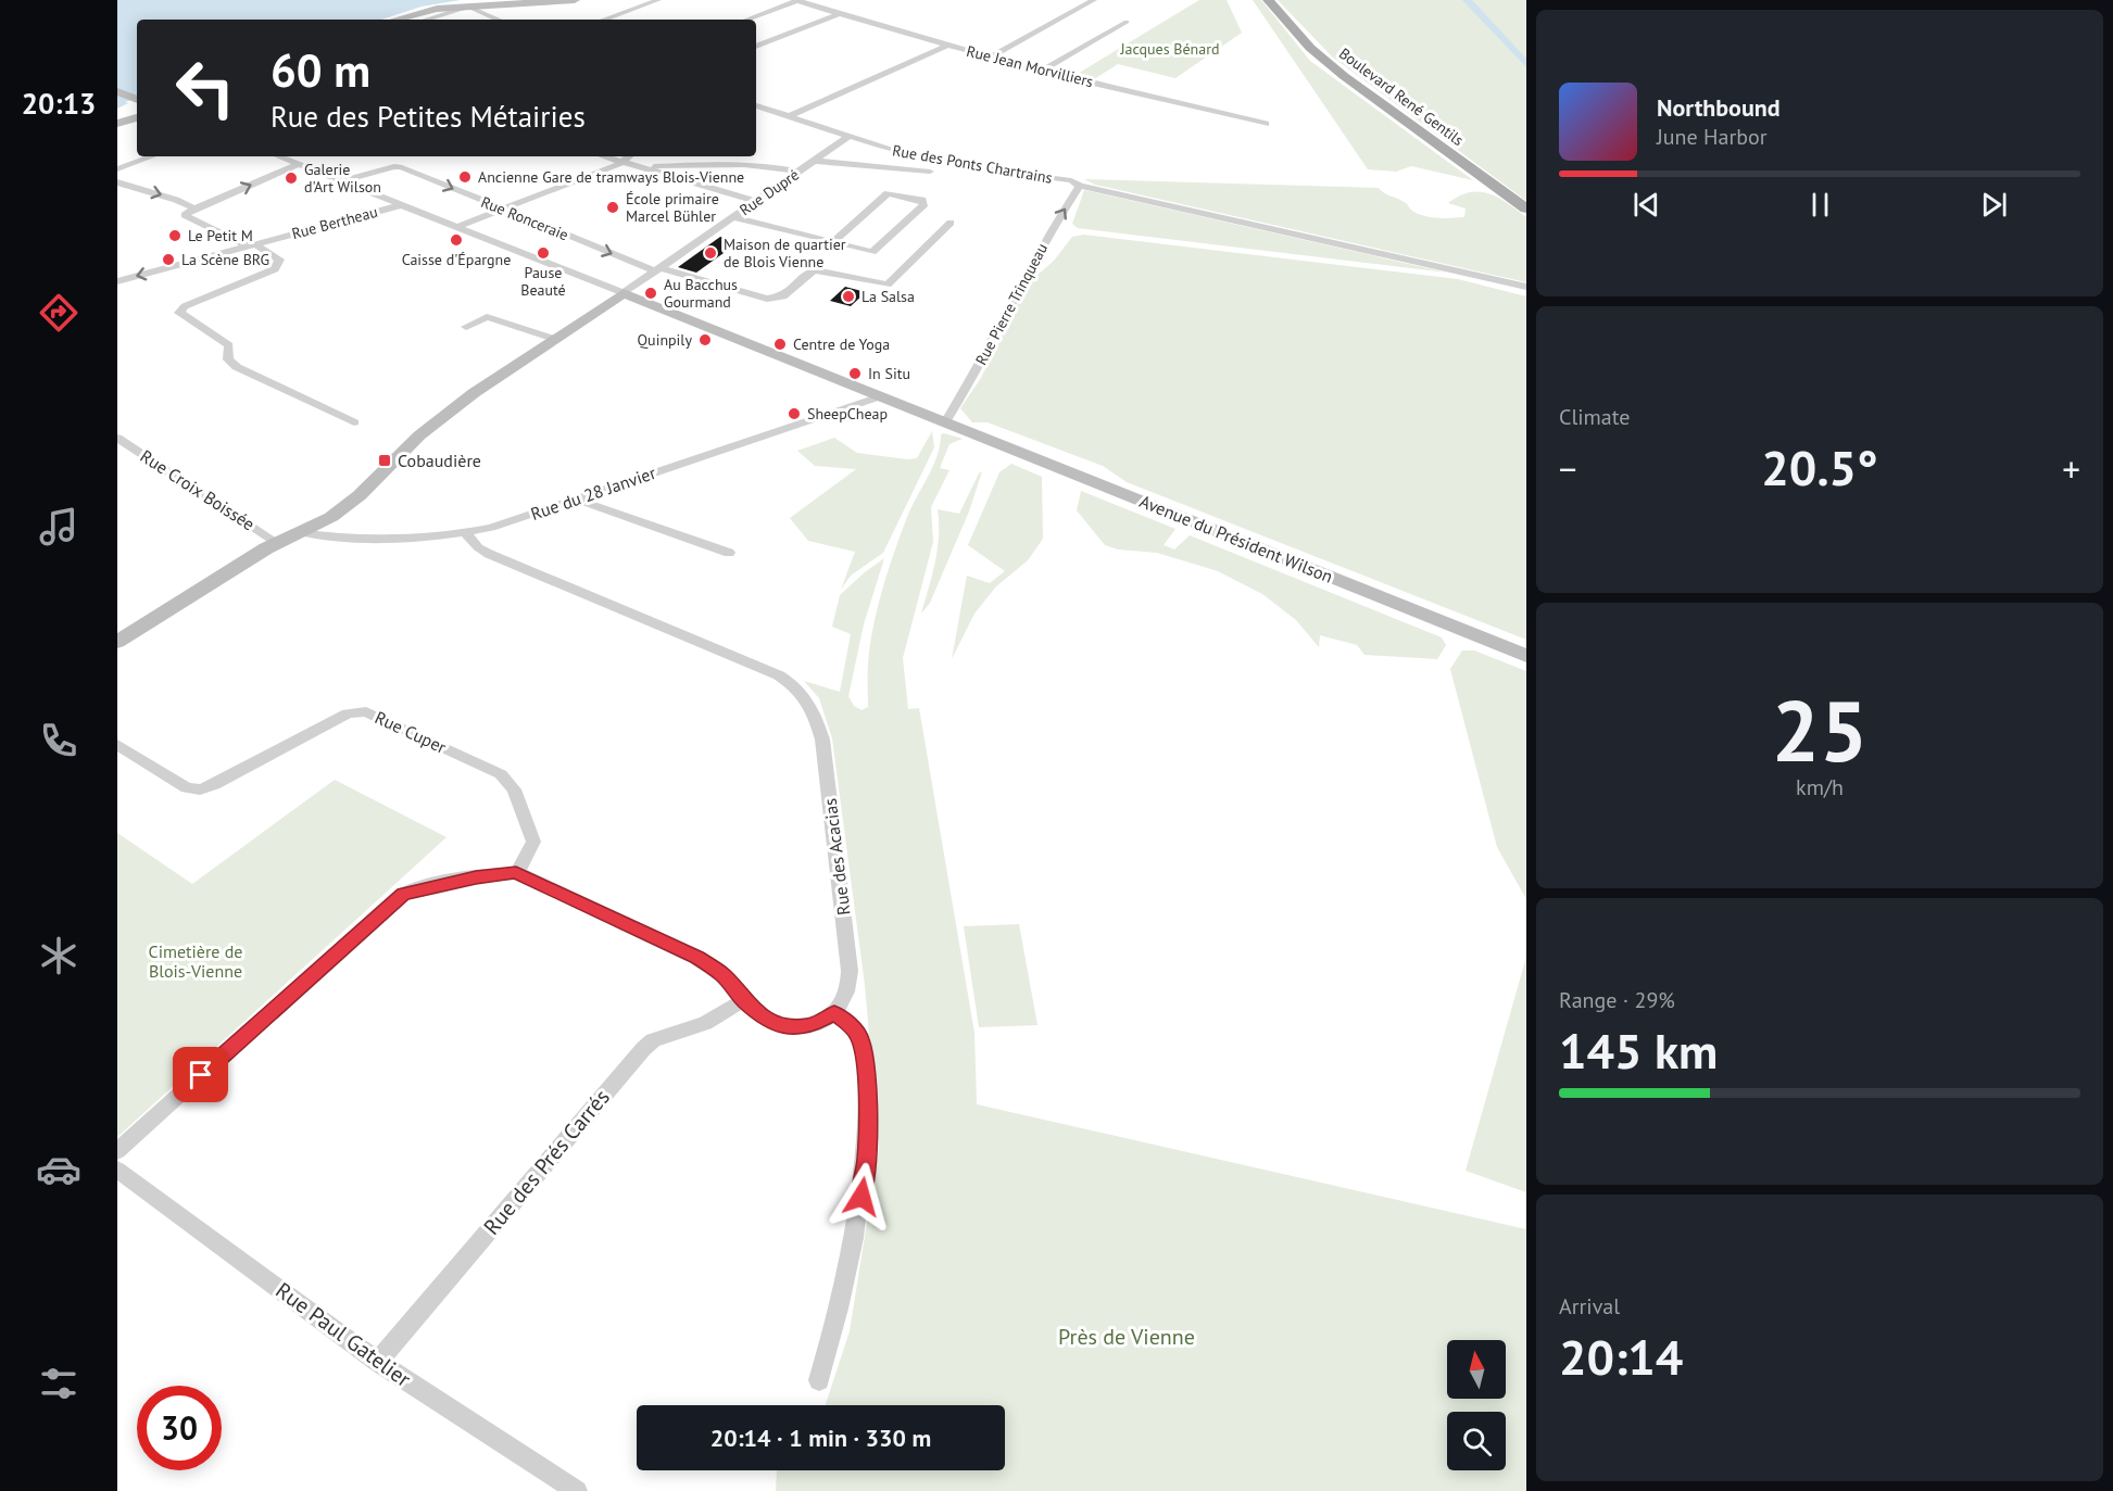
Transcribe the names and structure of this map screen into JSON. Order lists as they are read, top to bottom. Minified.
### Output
{"streets":{"main road":["Boulevard René Gentils","Avenue du Président Wilson"],"street":["Rue Jean Morvilliers","Rue des Ponts Chartrains","Rue Dupré","Rue Ronceraie","Rue Bertheau","Rue Pierre Trinqueau","Rue Croix Boissée","Rue du 28 Janvier","Rue Cuper","Rue des Acacias","Rue des Prés Carrés","Rue Paul Gatelier"]},"crossings":[["Rue des Ponts Chartrains","Rue Dupré"],["Rue des Ponts Chartrains","Rue Pierre Trinqueau"],["Rue Dupré","Rue Ronceraie"],["Rue Dupré","Avenue du Président Wilson"],["Rue Pierre Trinqueau","Avenue du Président Wilson"],["Rue du 28 Janvier","Avenue du Président Wilson"],["Rue du 28 Janvier","Rue des Acacias"],["Rue des Prés Carrés","Rue Paul Gatelier"]],"one_way":["Rue Pierre Trinqueau"],"parks":["Jacques Bénard","Cimetière de Blois-Vienne","Près de Vienne"],"places":{"other":["Ancienne Gare de tramways Blois-Vienne","Galerie d'Art Wilson","École primaire Marcel Bühler","Le Petit M","Caisse d'Épargne","Pause Beauté","Maison de quartier de Blois Vienne","La Scène BRG","Au Bacchus Gourmand","La Salsa","Quinpily","Centre de Yoga","In Situ","SheepCheap"],"transit":["Cobaudière"]},"north":"top","page":{"tabs":"20:13","turn":["60 m","Rue des Petites Métairies"],"song":["Northbound","June Harbor"],"tile":["Climate",["25","km/h"],["Range · 29%","145 km"],["Arrival","20:14"]],"heat":["−","20.5°","+"],"limit":"30","trip":"20:14 · 1 min · 330 m"}}
